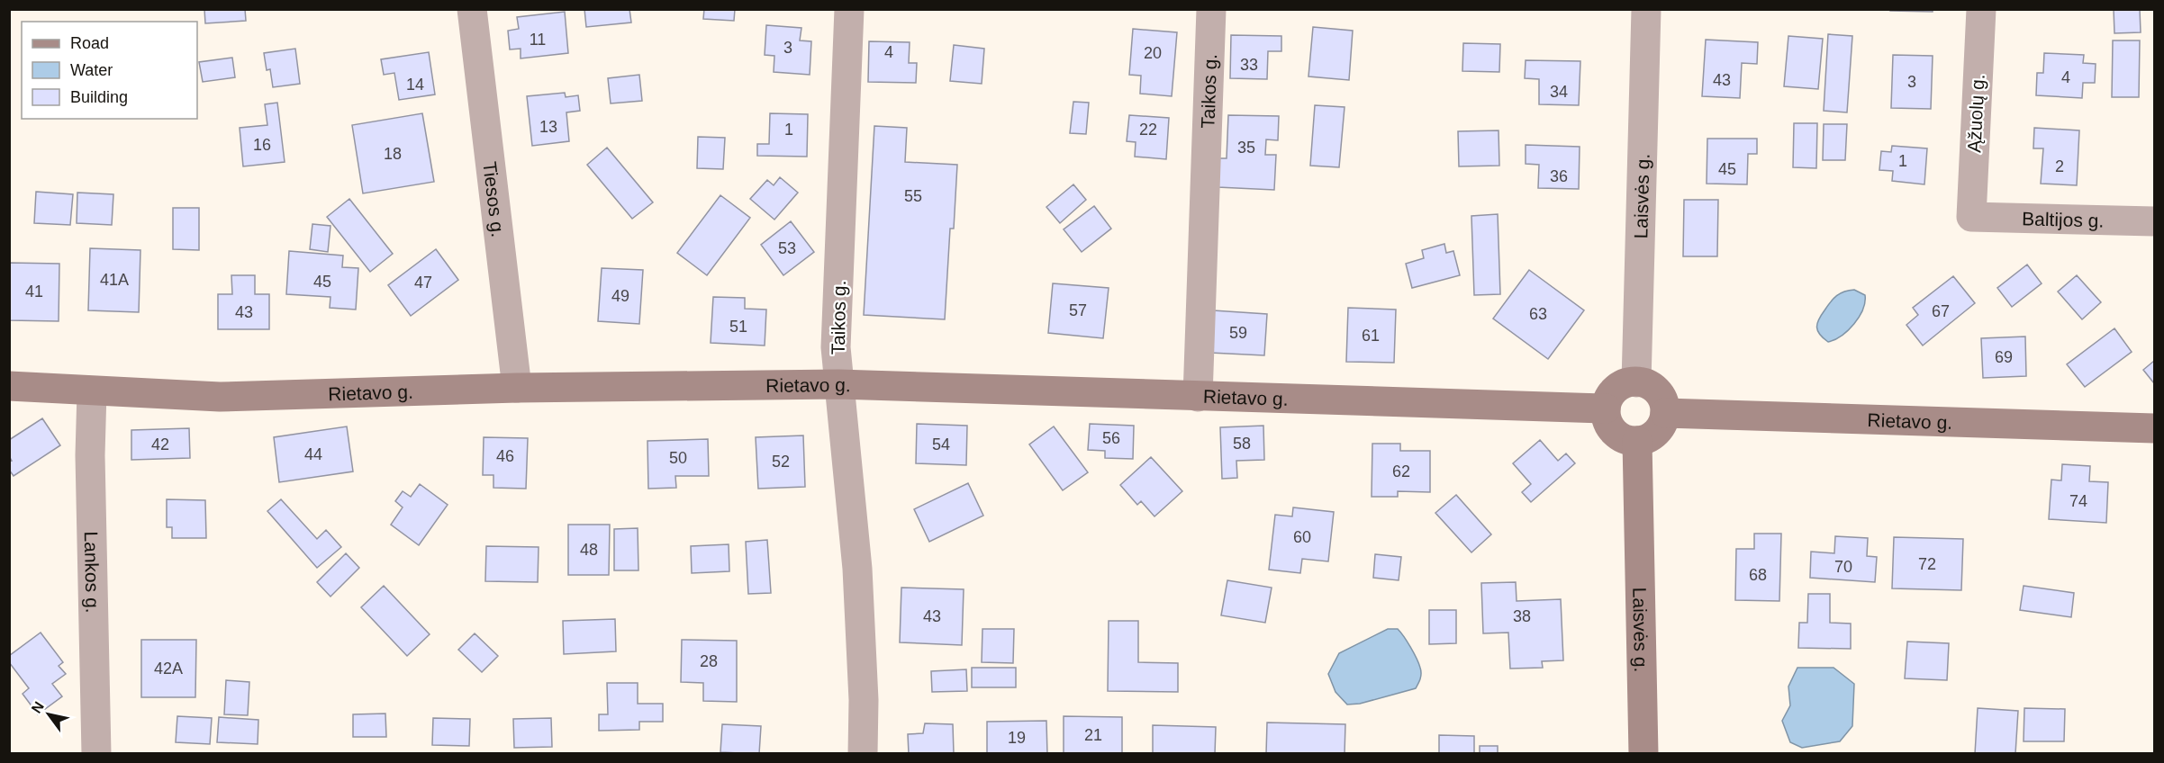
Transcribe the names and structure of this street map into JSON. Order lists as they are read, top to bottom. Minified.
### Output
{"streets":{"main road":["Laisvės g.","Rietavo g."],"street":["Taikos g.","Ąžuolų g.","Tiesos g.","Baltijos g.","Lankos g."]},"crossings":[["Taikos g.","Rietavo g."],["Ąžuolų g.","Baltijos g."],["Laisvės g.","Rietavo g."],["Tiesos g.","Rietavo g."],["Rietavo g.","Lankos g."]],"house_numbers":["11","3","4","20","33","4","43","3","14","34","13","1","22","16","35","18","1","2","45","36","55","53","41A","45","47","41","49","57","67","43","63","51","59","61","69","56","58","42","54","44","46","50","52","62","74","60","48","72","70","68","43","38","28","42A","21","19"],"legend":["Road","Water","Building"],"north":"top left"}
